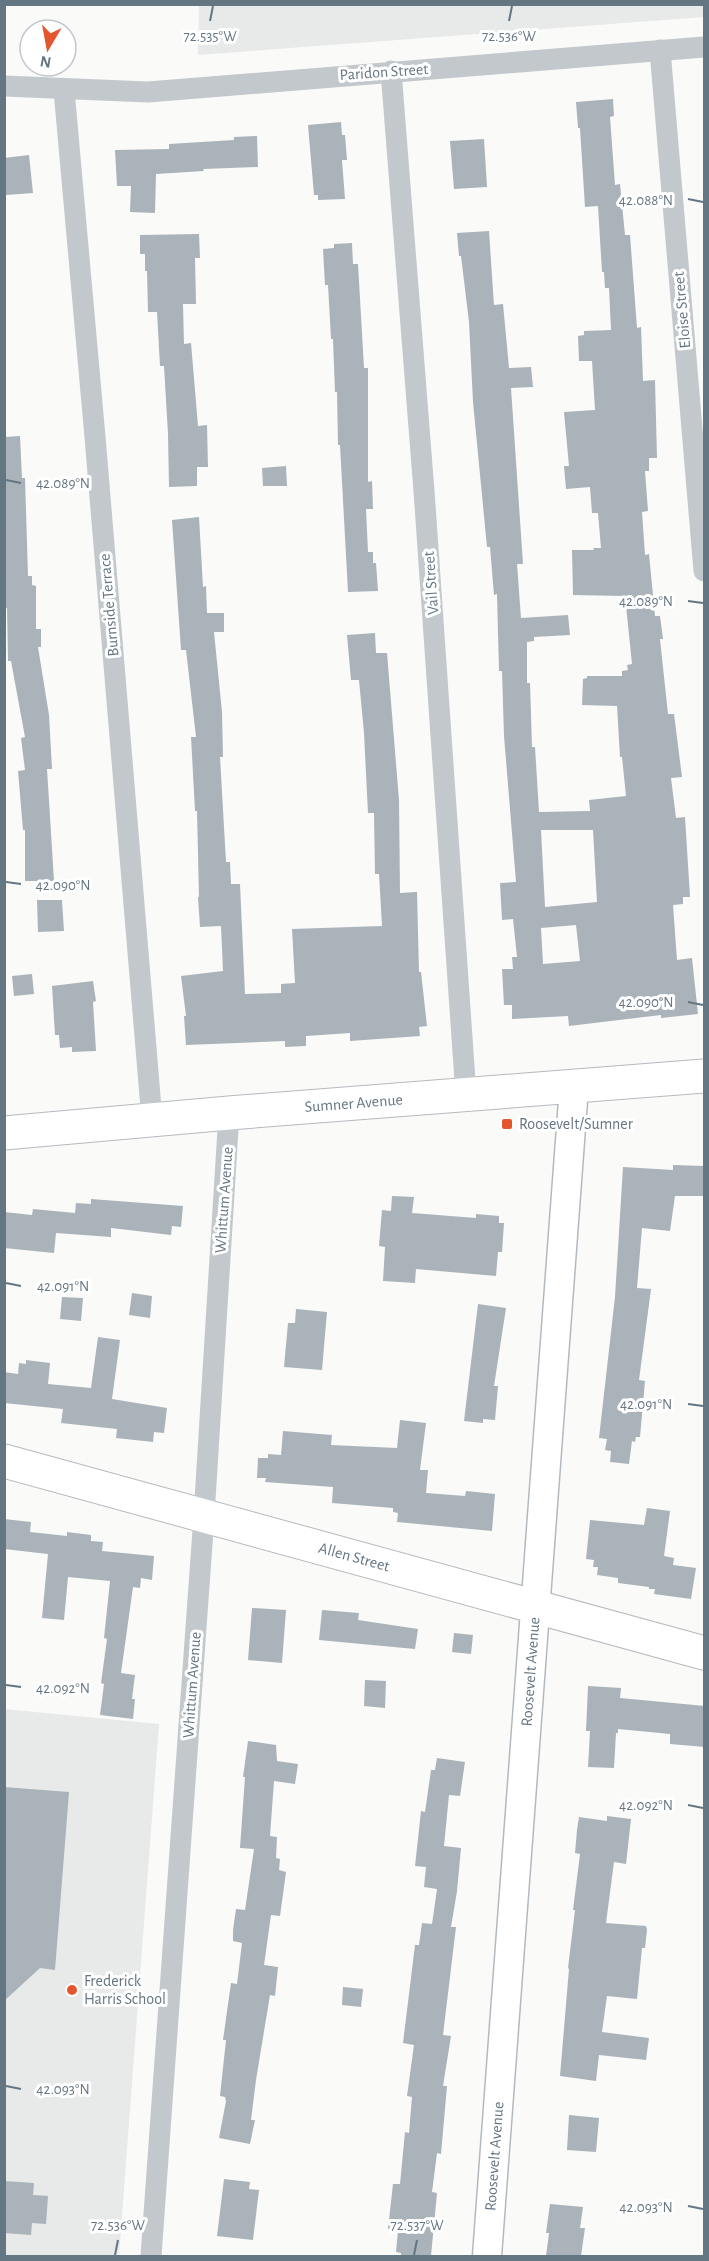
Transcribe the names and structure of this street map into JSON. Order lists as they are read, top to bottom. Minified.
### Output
{"streets":{"main road":["Sumner Avenue","Allen Street"],"street":["Paridon Street","Eloise Street","Vail Street","Burnside Terrace","Whittum Avenue","Roosevelt Avenue"]},"crossings":[["Paridon Street","Eloise Street"],["Paridon Street","Vail Street"],["Paridon Street","Burnside Terrace"],["Vail Street","Sumner Avenue"],["Burnside Terrace","Sumner Avenue"],["Sumner Avenue","Whittum Avenue"],["Sumner Avenue","Roosevelt Avenue"],["Whittum Avenue","Allen Street"],["Allen Street","Roosevelt Avenue"]],"places":{"transit":["Roosevelt/Sumner"],"other":["Frederick Harris School"]},"north":"bottom","coordinates":["72.535°W","72.536°W","42.088°N","42.089°N","42.090°N","42.091°N","42.092°N","42.093°N","72.537°W"]}
